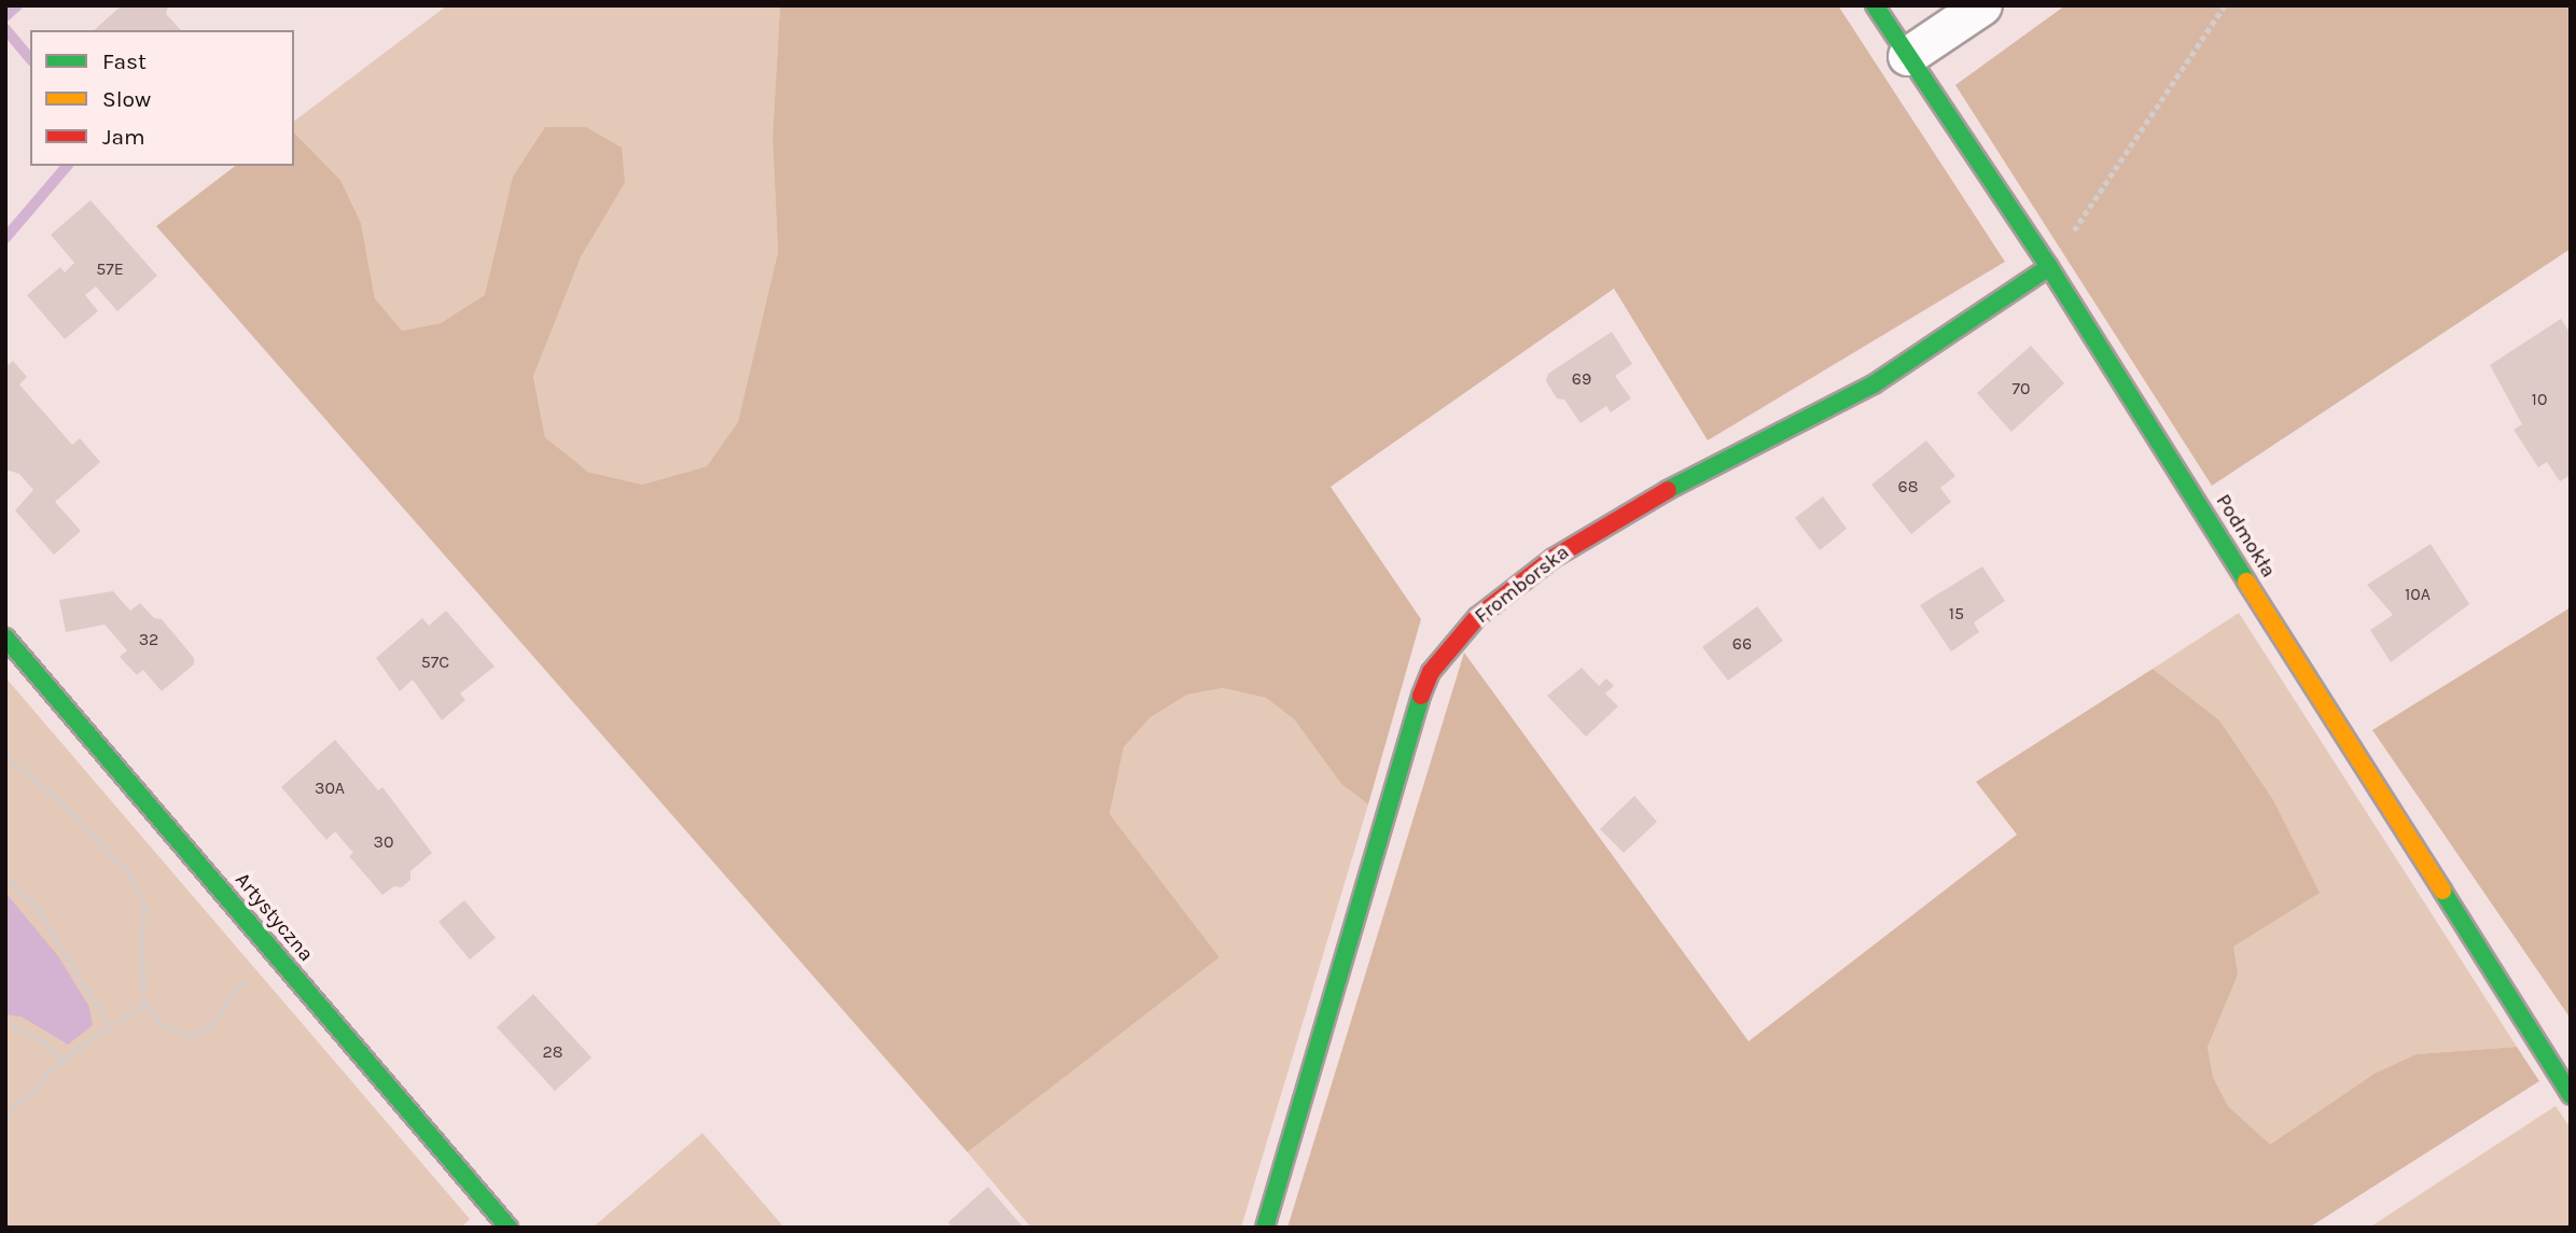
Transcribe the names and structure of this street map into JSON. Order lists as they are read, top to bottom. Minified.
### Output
{"streets":{"street":["Podmokła","Fromborska","Artystyczna"]},"crossings":[["Podmokła","Fromborska"]],"house_numbers":["57E","69","70","10","68","10A","15","32","66","57C","30A","30","28"],"legend":["Fast","Slow","Jam"]}
